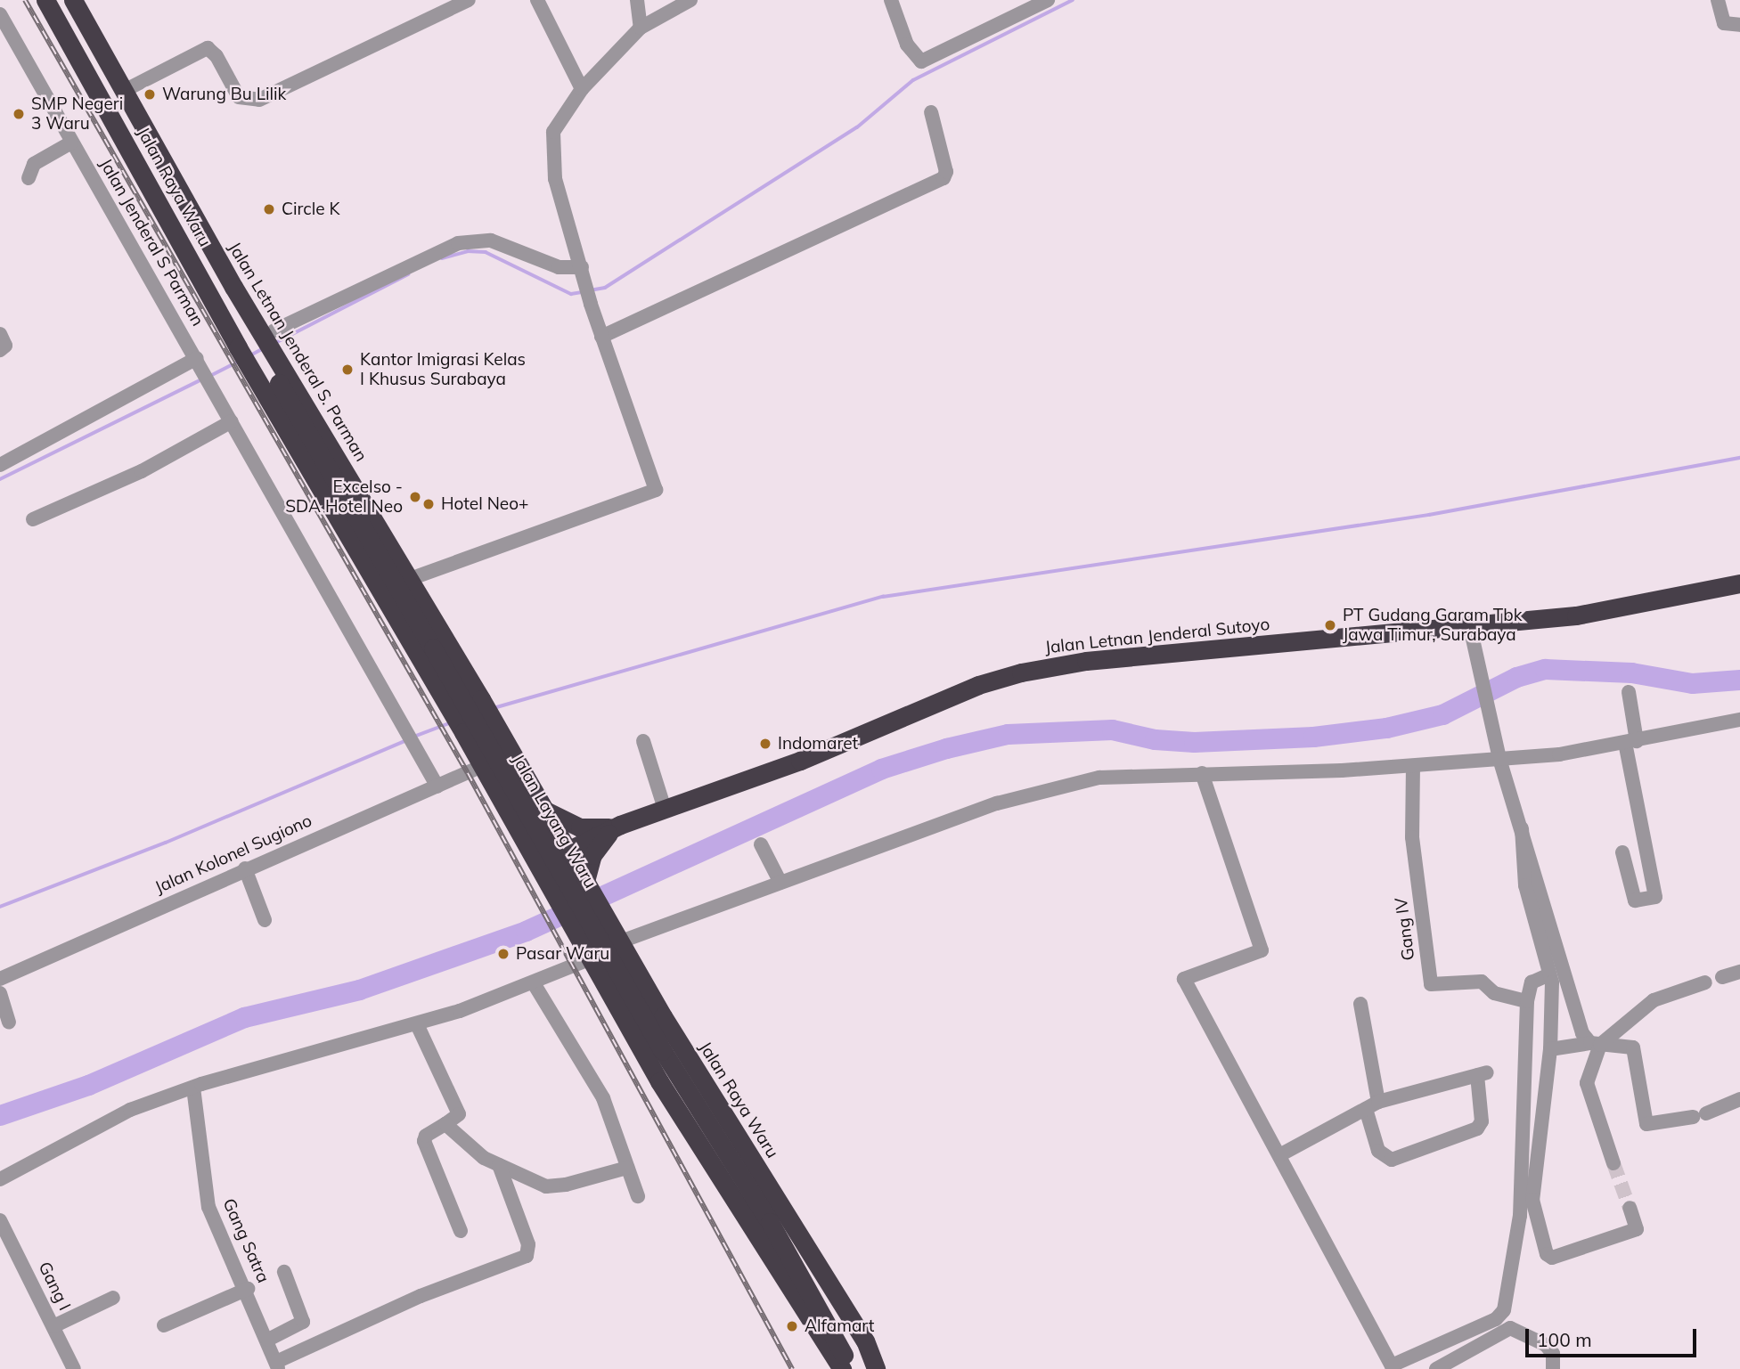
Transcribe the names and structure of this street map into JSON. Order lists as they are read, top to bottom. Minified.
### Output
{"streets":{"highway":["Jalan Raya Waru","Jalan Letnan Jenderal S. Parman","Jalan Letnan Jenderal Sutoyo","Jalan Layang Waru"],"street":["Jalan Jenderal S Parman","Jalan Kolonel Sugiono","Gang IV","Gang Satra","Gang I"]},"crossings":[["Jalan Raya Waru","Jalan Letnan Jenderal S. Parman"],["Jalan Raya Waru","Jalan Letnan Jenderal Sutoyo"],["Jalan Jenderal S Parman","Jalan Kolonel Sugiono"],["Jalan Letnan Jenderal S. Parman","Jalan Letnan Jenderal Sutoyo"],["Jalan Letnan Jenderal S. Parman","Jalan Layang Waru"],["Jalan Letnan Jenderal S. Parman","Jalan Kolonel Sugiono"]],"places":["Warung Bu Lilik","SMP Negeri 3 Waru","Circle K","Kantor Imigrasi Kelas I Khusus Surabaya","Excelso - SDA Hotel Neo","Hotel Neo+","PT Gudang Garam Tbk Jawa Timur, Surabaya","Indomaret","Pasar Waru","Alfamart"],"scale_bar":"100 m"}
